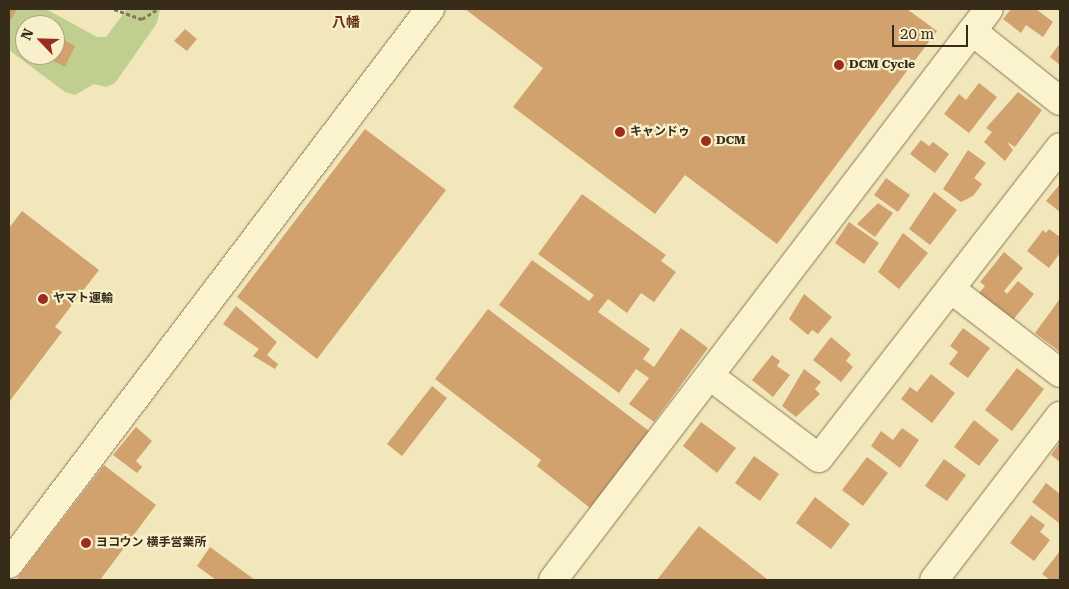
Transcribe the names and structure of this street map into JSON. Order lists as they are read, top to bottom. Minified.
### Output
{"districts":["八幡"],"places":["DCM Cycle","キャンドゥ","DCM","ヤマト運輸","ヨコウン 横手営業所"],"scale_bar":"20 m","north":"top left"}
